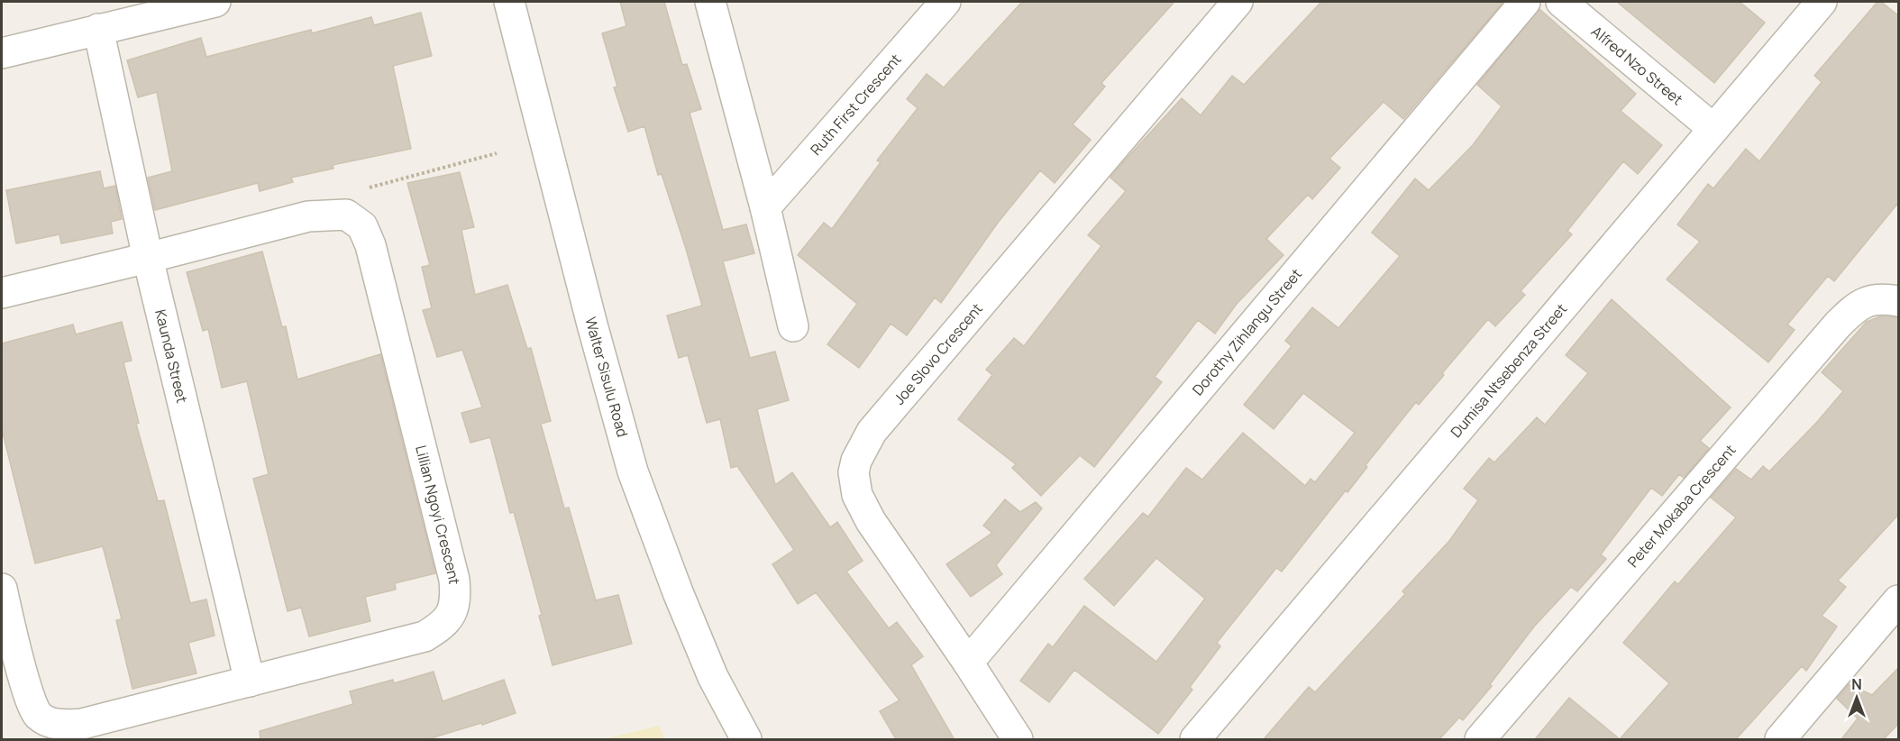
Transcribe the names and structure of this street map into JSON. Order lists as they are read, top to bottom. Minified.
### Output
{"streets":{"street":["Alfred Nzo Street","Ruth First Crescent","Dorothy Zihlangu Street","Joe Slovo Crescent","Kaunda Street","Dumisa Ntsebenza Street","Walter Sisulu Road","Peter Mokaba Crescent","Lillian Ngoyi Crescent"]},"crossings":[["Alfred Nzo Street","Dumisa Ntsebenza Street"],["Dorothy Zihlangu Street","Joe Slovo Crescent"],["Kaunda Street","Lillian Ngoyi Crescent"]],"north":"top"}
